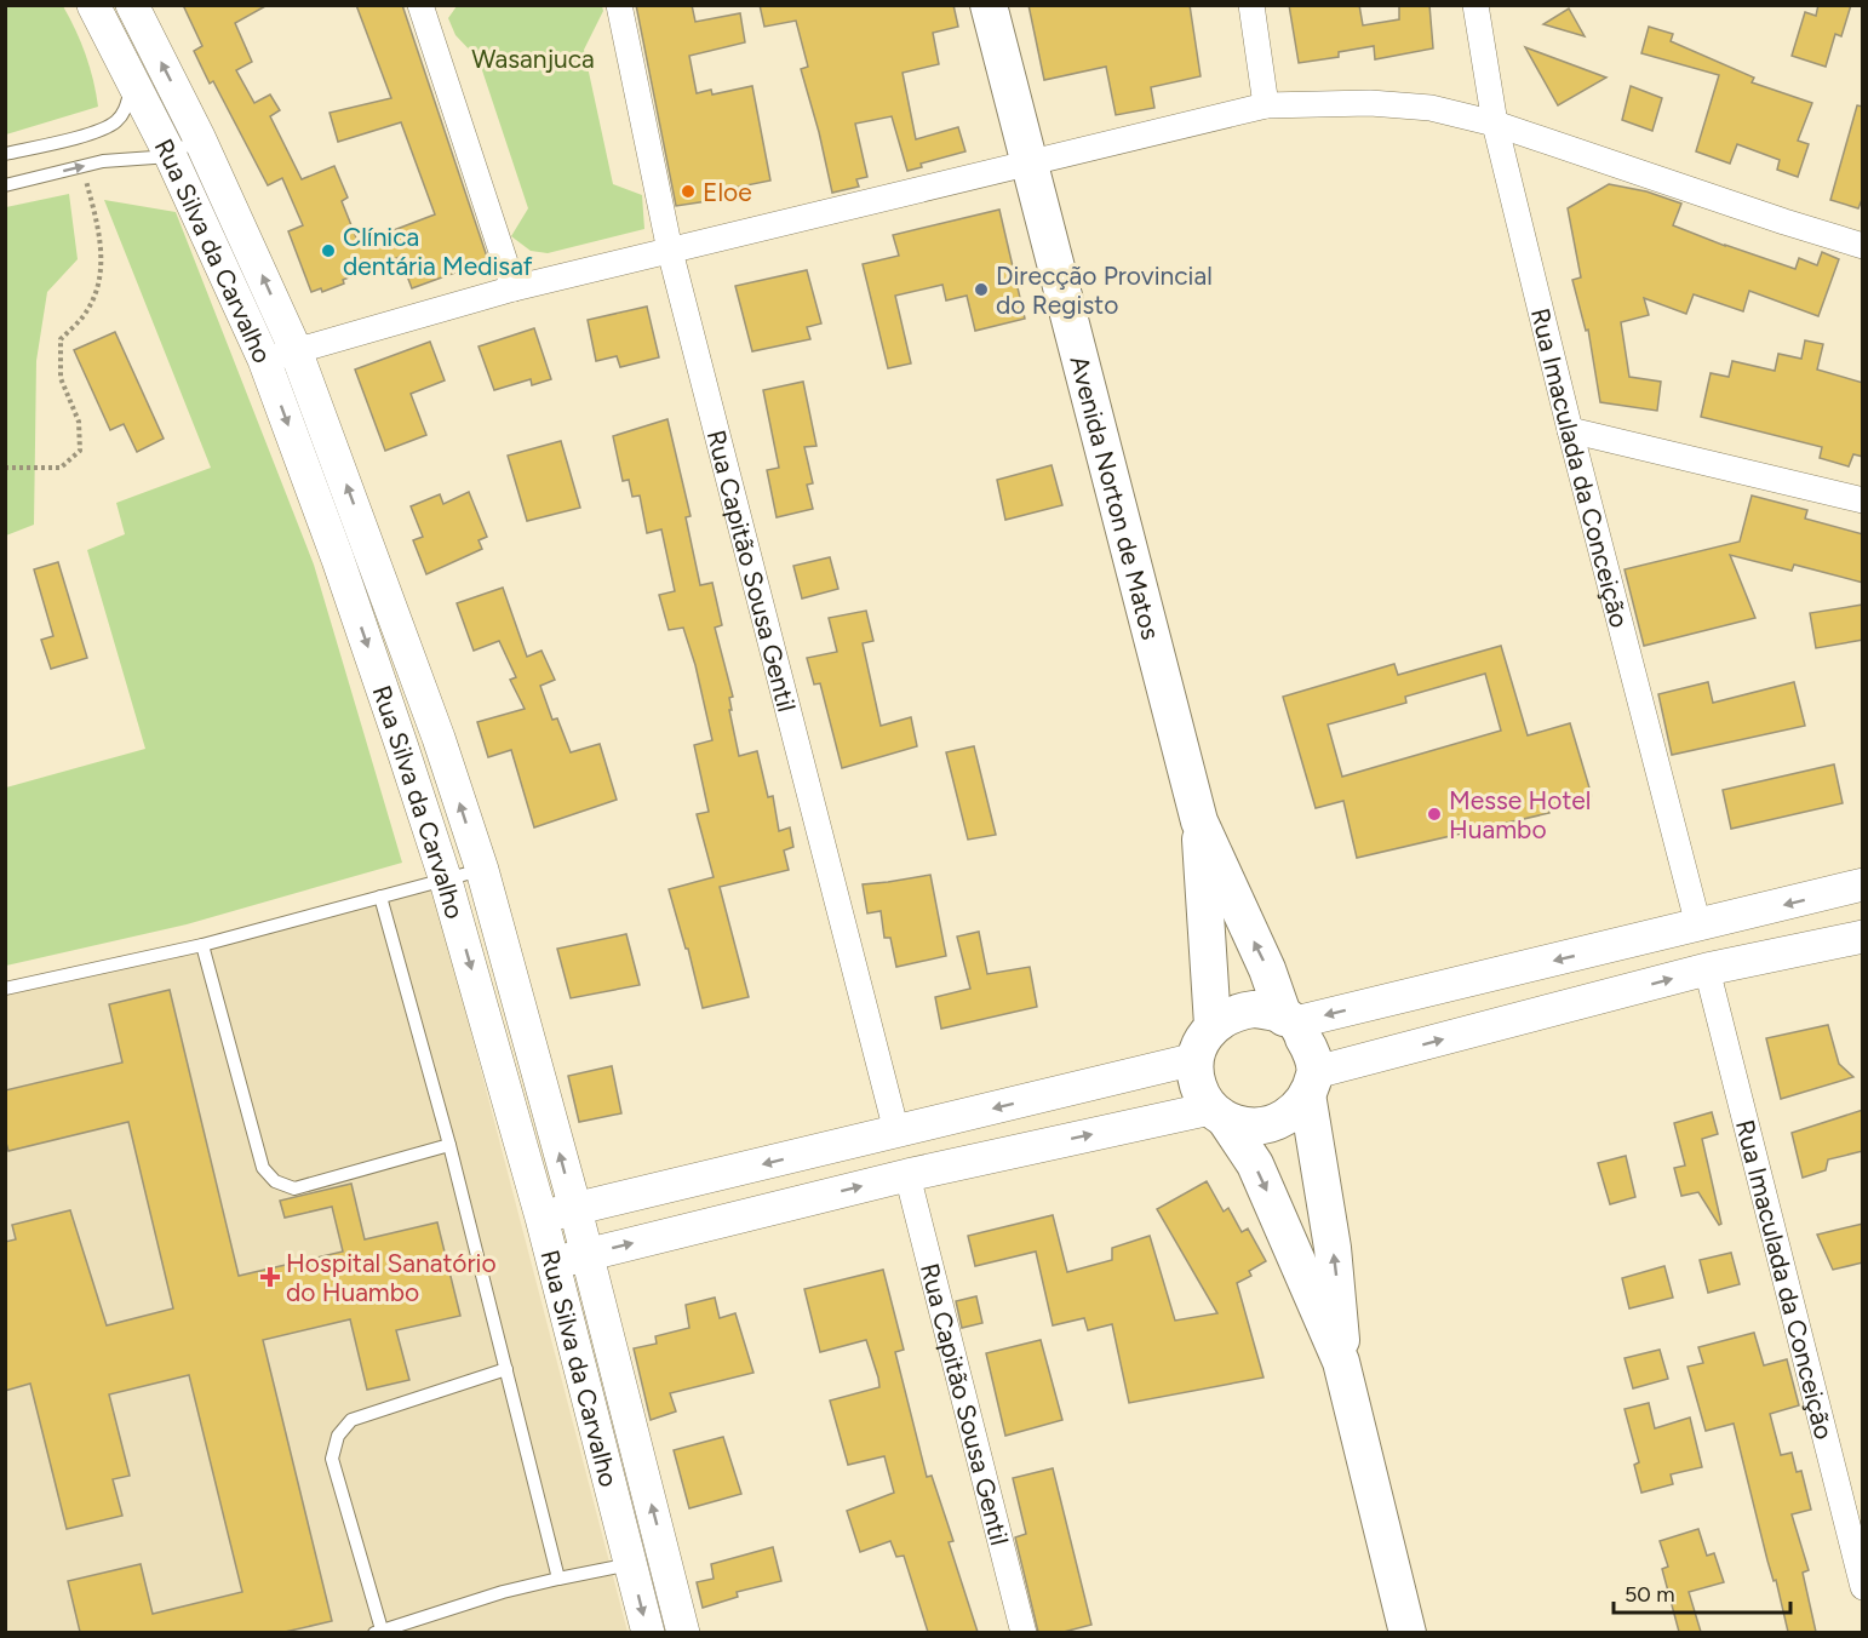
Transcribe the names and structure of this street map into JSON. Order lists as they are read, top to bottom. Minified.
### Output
{"streets":{"main road":["Avenida Norton de Matos"],"street":["Rua Silva da Carvalho","Rua Imaculada da Conceição","Rua Capitão Sousa Gentil"]},"parks":["Wasanjuca"],"places":{"other":["Eloe","Clínica dentária Medisaf","Direcção Provincial do Registo","Messe Hotel Huambo"],"health":["Hospital Sanatório do Huambo"]},"scale_bar":"50 m"}
